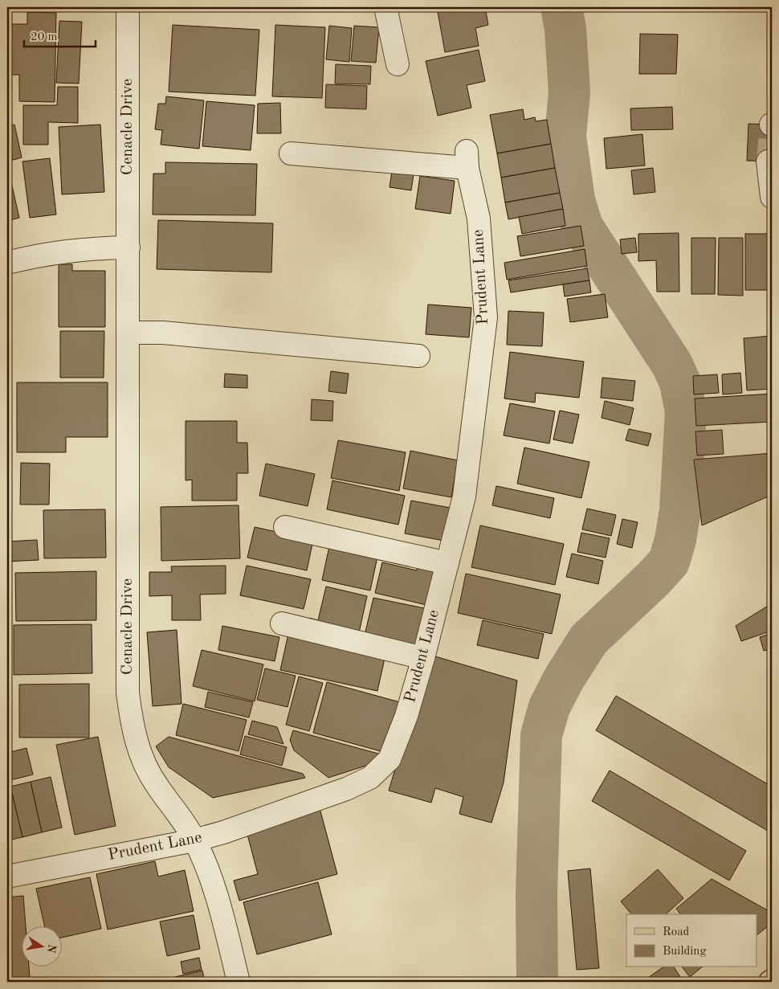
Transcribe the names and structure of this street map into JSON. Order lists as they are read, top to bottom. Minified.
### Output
{"streets":{"street":["Cenacle Drive","Prudent Lane"]},"crossings":[["Cenacle Drive","Prudent Lane"]],"legend":["Road","Building"],"scale_bar":"20 m","north":"right"}
